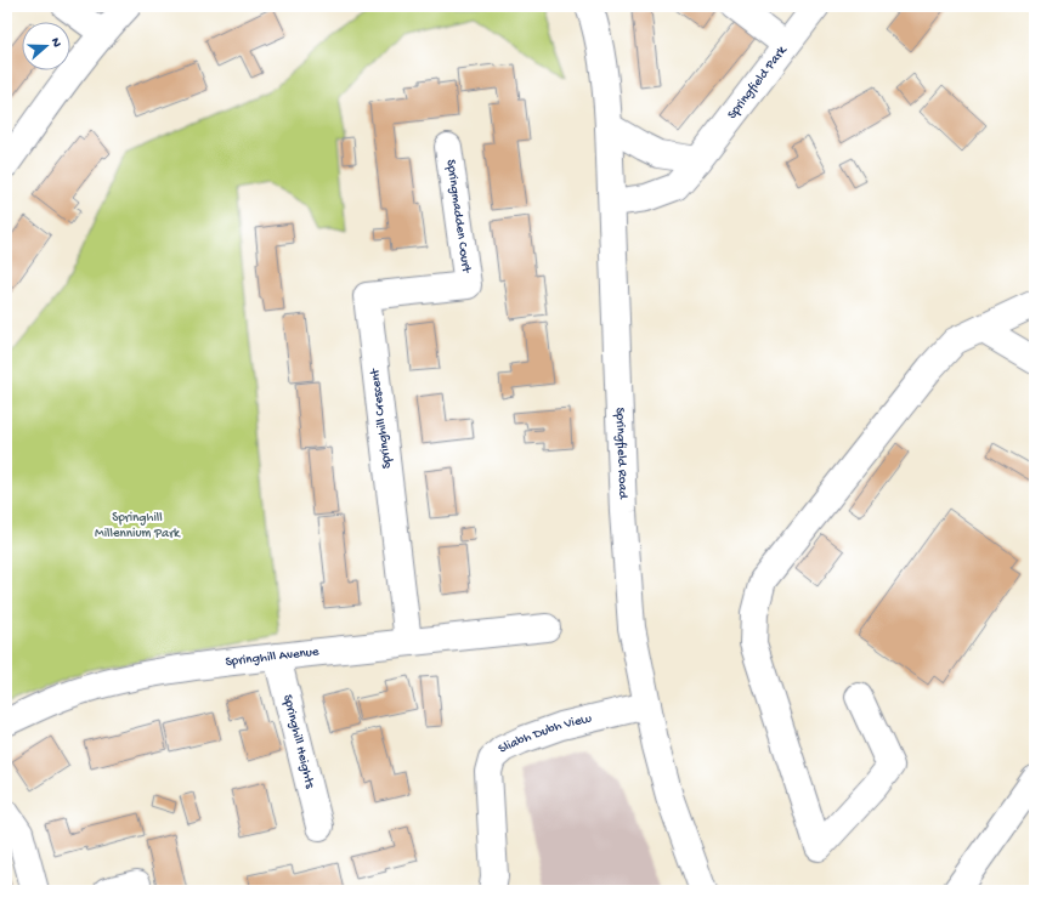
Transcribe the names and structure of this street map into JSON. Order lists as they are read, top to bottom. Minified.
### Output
{"streets":{"main road":["Springfield Park","Springmadden Court","Springhill Crescent","Springfield Road","Springhill Avenue","Sliabh Dubh View","Springhill Heights"]},"crossings":[["Springfield Park","Springfield Road"],["Springmadden Court","Springhill Crescent"],["Springhill Crescent","Springhill Avenue"],["Springfield Road","Sliabh Dubh View"],["Springhill Avenue","Springhill Heights"]],"parks":["Springhill Millennium Park"],"north":"right"}
